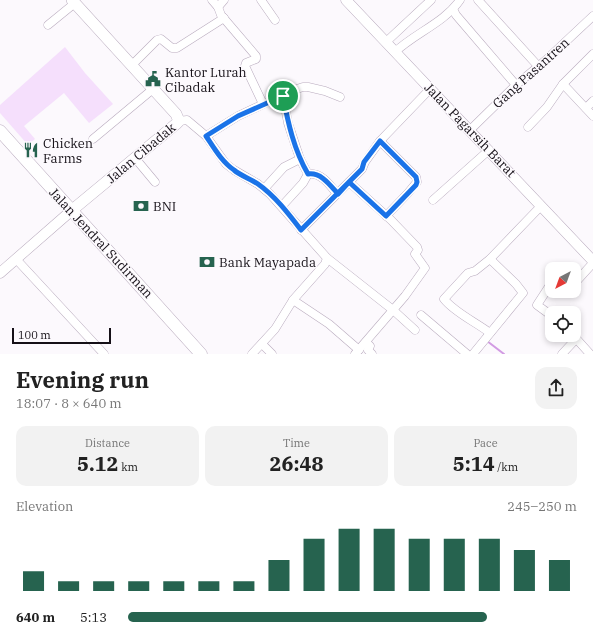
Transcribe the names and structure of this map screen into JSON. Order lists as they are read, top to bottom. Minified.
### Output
{"streets":{"main road":["Jalan Cibadak","Jalan Jendral Sudirman"],"street":["Gang Pasantren","Jalan Pagarsih Barat"]},"crossings":[["Gang Pasantren","Jalan Pagarsih Barat"],["Jalan Cibadak","Jalan Jendral Sudirman"]],"places":{"public building":["Kantor Lurah Cibadak"],"restaurant":["Chicken Farms"],"bank":["BNI","Bank Mayapada"]},"scale_bar":"100 m","north":"bottom left","page":{"scale":"100 m","heading":["Evening run","18:07 · 8 × 640 m"],"stats":[["Distance","5.12 km"],["Time","26:48"],["Pace","5:14 /km"]],"chart":["Elevation","245–250 m"],"list":[{"name":"640 m","note":"5:13"}]}}
